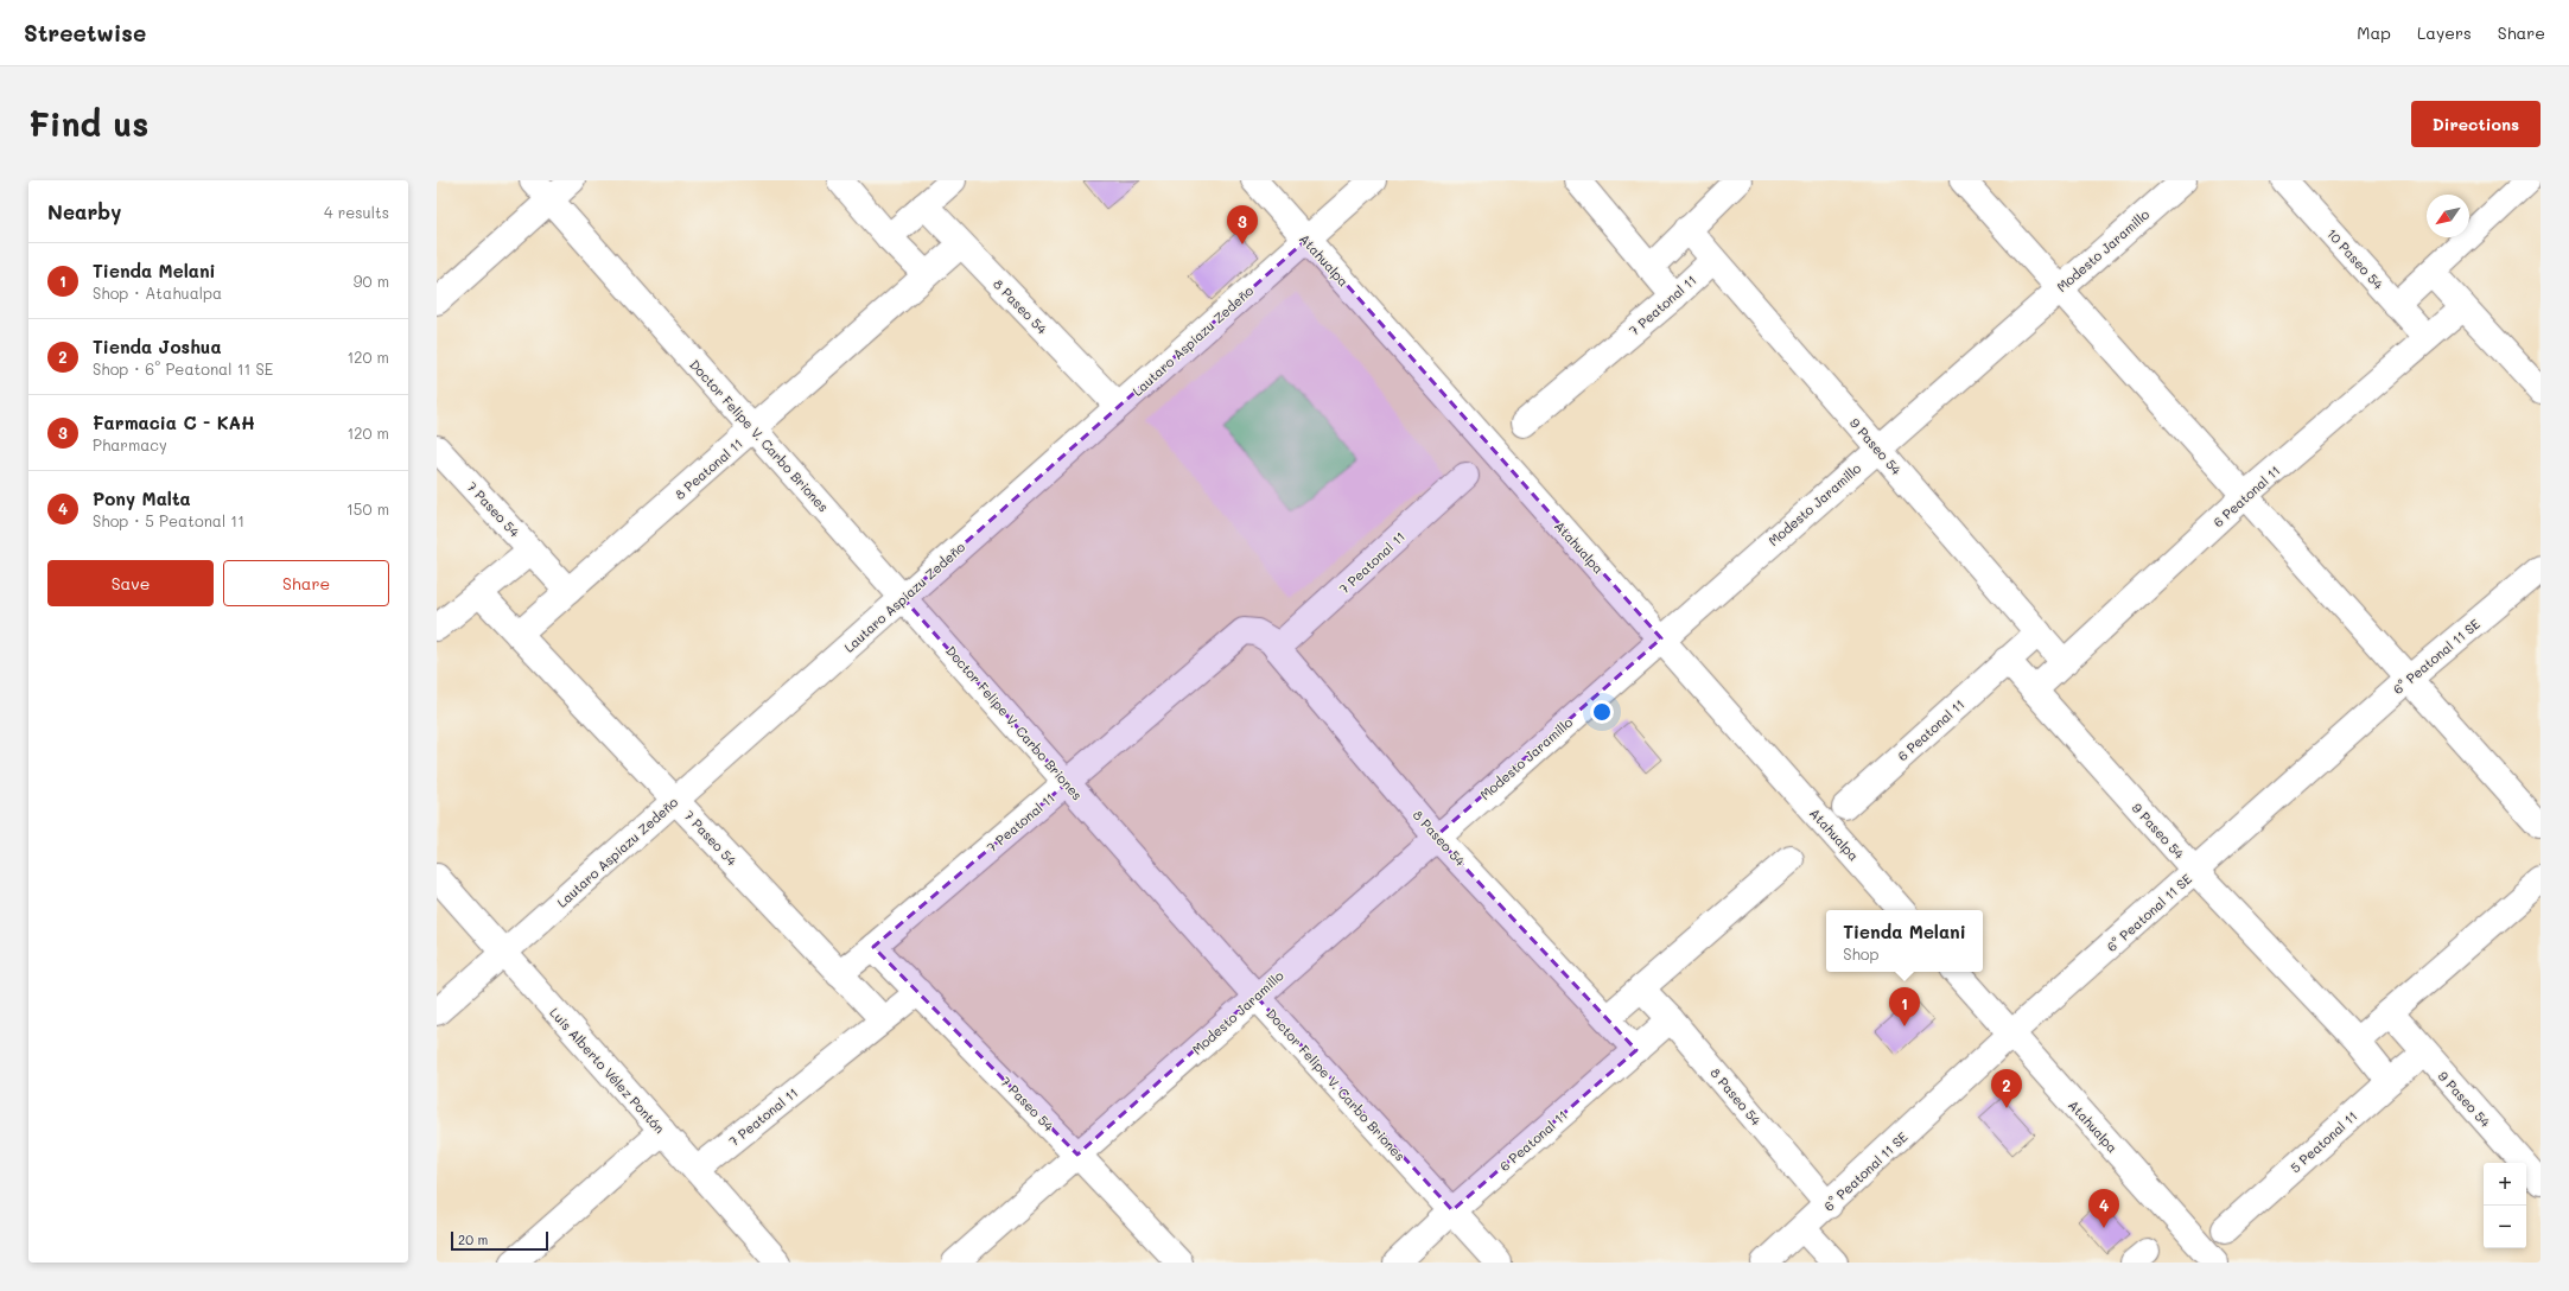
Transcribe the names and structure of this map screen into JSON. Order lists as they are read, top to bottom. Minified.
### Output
{"streets":{"street":["Modesto Jaramillo","10 Paseo 54","Atahualpa","7 Peatonal 11","8 Paseo 54","Lautaro Aspiazu Zedeño","Doctor Felipe V. Carbo Briones","9 Paseo 54","8 Peatonal 11","6 Peatonal 11","7 Paseo 54","6° Peatonal 11 SE","Luis Alberto Vélez Pontón","5 Peatonal 11"]},"crossings":[["Modesto Jaramillo","Atahualpa"],["Modesto Jaramillo","8 Paseo 54"],["Modesto Jaramillo","Doctor Felipe V. Carbo Briones"],["Modesto Jaramillo","9 Paseo 54"],["Modesto Jaramillo","7 Paseo 54"],["10 Paseo 54","6 Peatonal 11"],["Atahualpa","Lautaro Aspiazu Zedeño"],["Atahualpa","6° Peatonal 11 SE"],["7 Peatonal 11","8 Paseo 54"],["7 Peatonal 11","Doctor Felipe V. Carbo Briones"],["7 Peatonal 11","9 Paseo 54"],["7 Peatonal 11","7 Paseo 54"],["7 Peatonal 11","Luis Alberto Vélez Pontón"],["8 Paseo 54","Lautaro Aspiazu Zedeño"],["8 Paseo 54","8 Peatonal 11"],["8 Paseo 54","6 Peatonal 11"],["8 Paseo 54","6° Peatonal 11 SE"],["Lautaro Aspiazu Zedeño","Doctor Felipe V. Carbo Briones"],["Lautaro Aspiazu Zedeño","7 Paseo 54"],["Lautaro Aspiazu Zedeño","Luis Alberto Vélez Pontón"],["Doctor Felipe V. Carbo Briones","8 Peatonal 11"],["Doctor Felipe V. Carbo Briones","6 Peatonal 11"],["9 Paseo 54","6 Peatonal 11"],["9 Paseo 54","6° Peatonal 11 SE"],["9 Paseo 54","5 Peatonal 11"],["8 Peatonal 11","7 Paseo 54"]],"scale_bar":"20 m","north":"bottom left","page":{"header":"Streetwise","nav":["Map","Layers","Share"],"buttons":["Directions",["Save","Share"]],"title":"Find us","heading":["Nearby","4 results"],"pins":["3","1","2","4"],"list":[{"mark":"1","name":"Tienda Melani","note":"Shop · Atahualpa","value":"90 m"},{"mark":"2","name":"Tienda Joshua","note":"Shop · 6° Peatonal 11 SE","value":"120 m"},{"mark":"3","name":"Farmacia C - KAH","note":"Pharmacy","value":"120 m"},{"mark":"4","name":"Pony Malta","note":"Shop · 5 Peatonal 11","value":"150 m"}],"popup":["Tienda Melani","Shop"],"map_buttons":["+","−"],"scale":"20 m"}}
